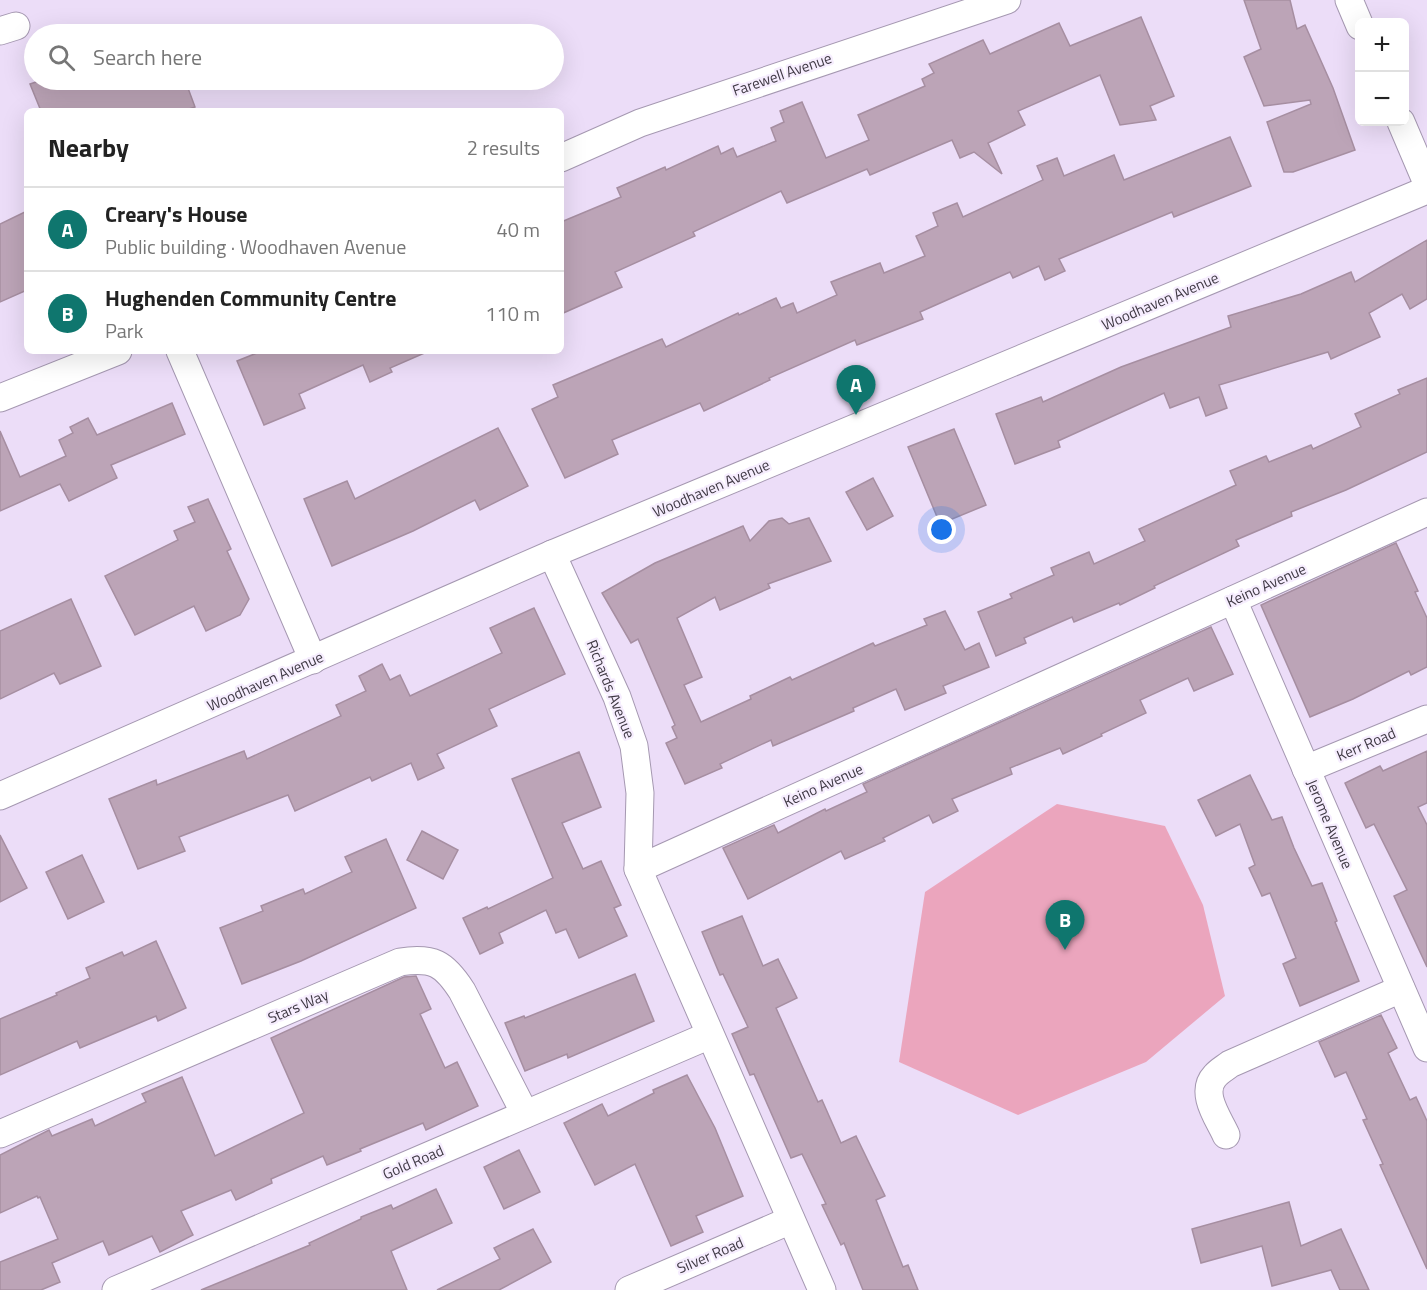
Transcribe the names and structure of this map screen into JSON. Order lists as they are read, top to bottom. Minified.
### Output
{"streets":{"street":["Farewell Avenue","Woodhaven Avenue","Keino Avenue","Richards Avenue","Kerr Road","Jerome Avenue","Stars Way","Gold Road","Silver Road"]},"crossings":[["Woodhaven Avenue","Richards Avenue"],["Keino Avenue","Richards Avenue"],["Keino Avenue","Jerome Avenue"],["Kerr Road","Jerome Avenue"],["Stars Way","Gold Road"]],"page":{"map_buttons":["+","−"],"search":"Search here","heading":["Nearby","2 results"],"list":[{"mark":"A","name":"Creary's House","note":"Public building · Woodhaven Avenue","value":"40 m"},{"mark":"B","name":"Hughenden Community Centre","note":"Park","value":"110 m"}],"pins":["A","B"]}}
